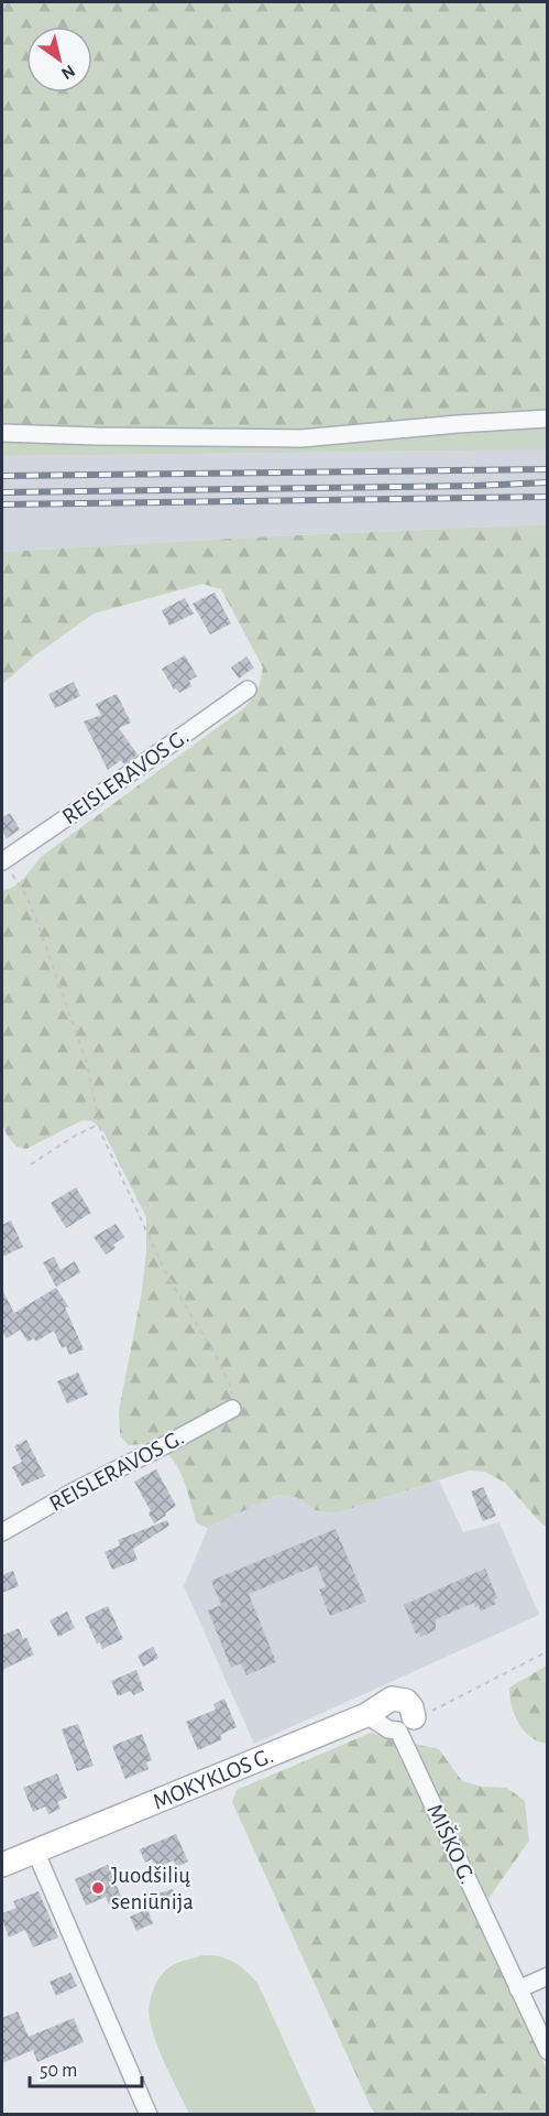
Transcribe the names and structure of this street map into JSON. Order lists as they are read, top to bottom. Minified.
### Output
{"streets":{"main road":["MOKYKLOS G."],"street":["REISLERAVOS G.","MIŠKO G."]},"crossings":[["MOKYKLOS G.","MIŠKO G."]],"places":["Juodšilių seniūnija"],"scale_bar":"50 m","north":"bottom right"}
